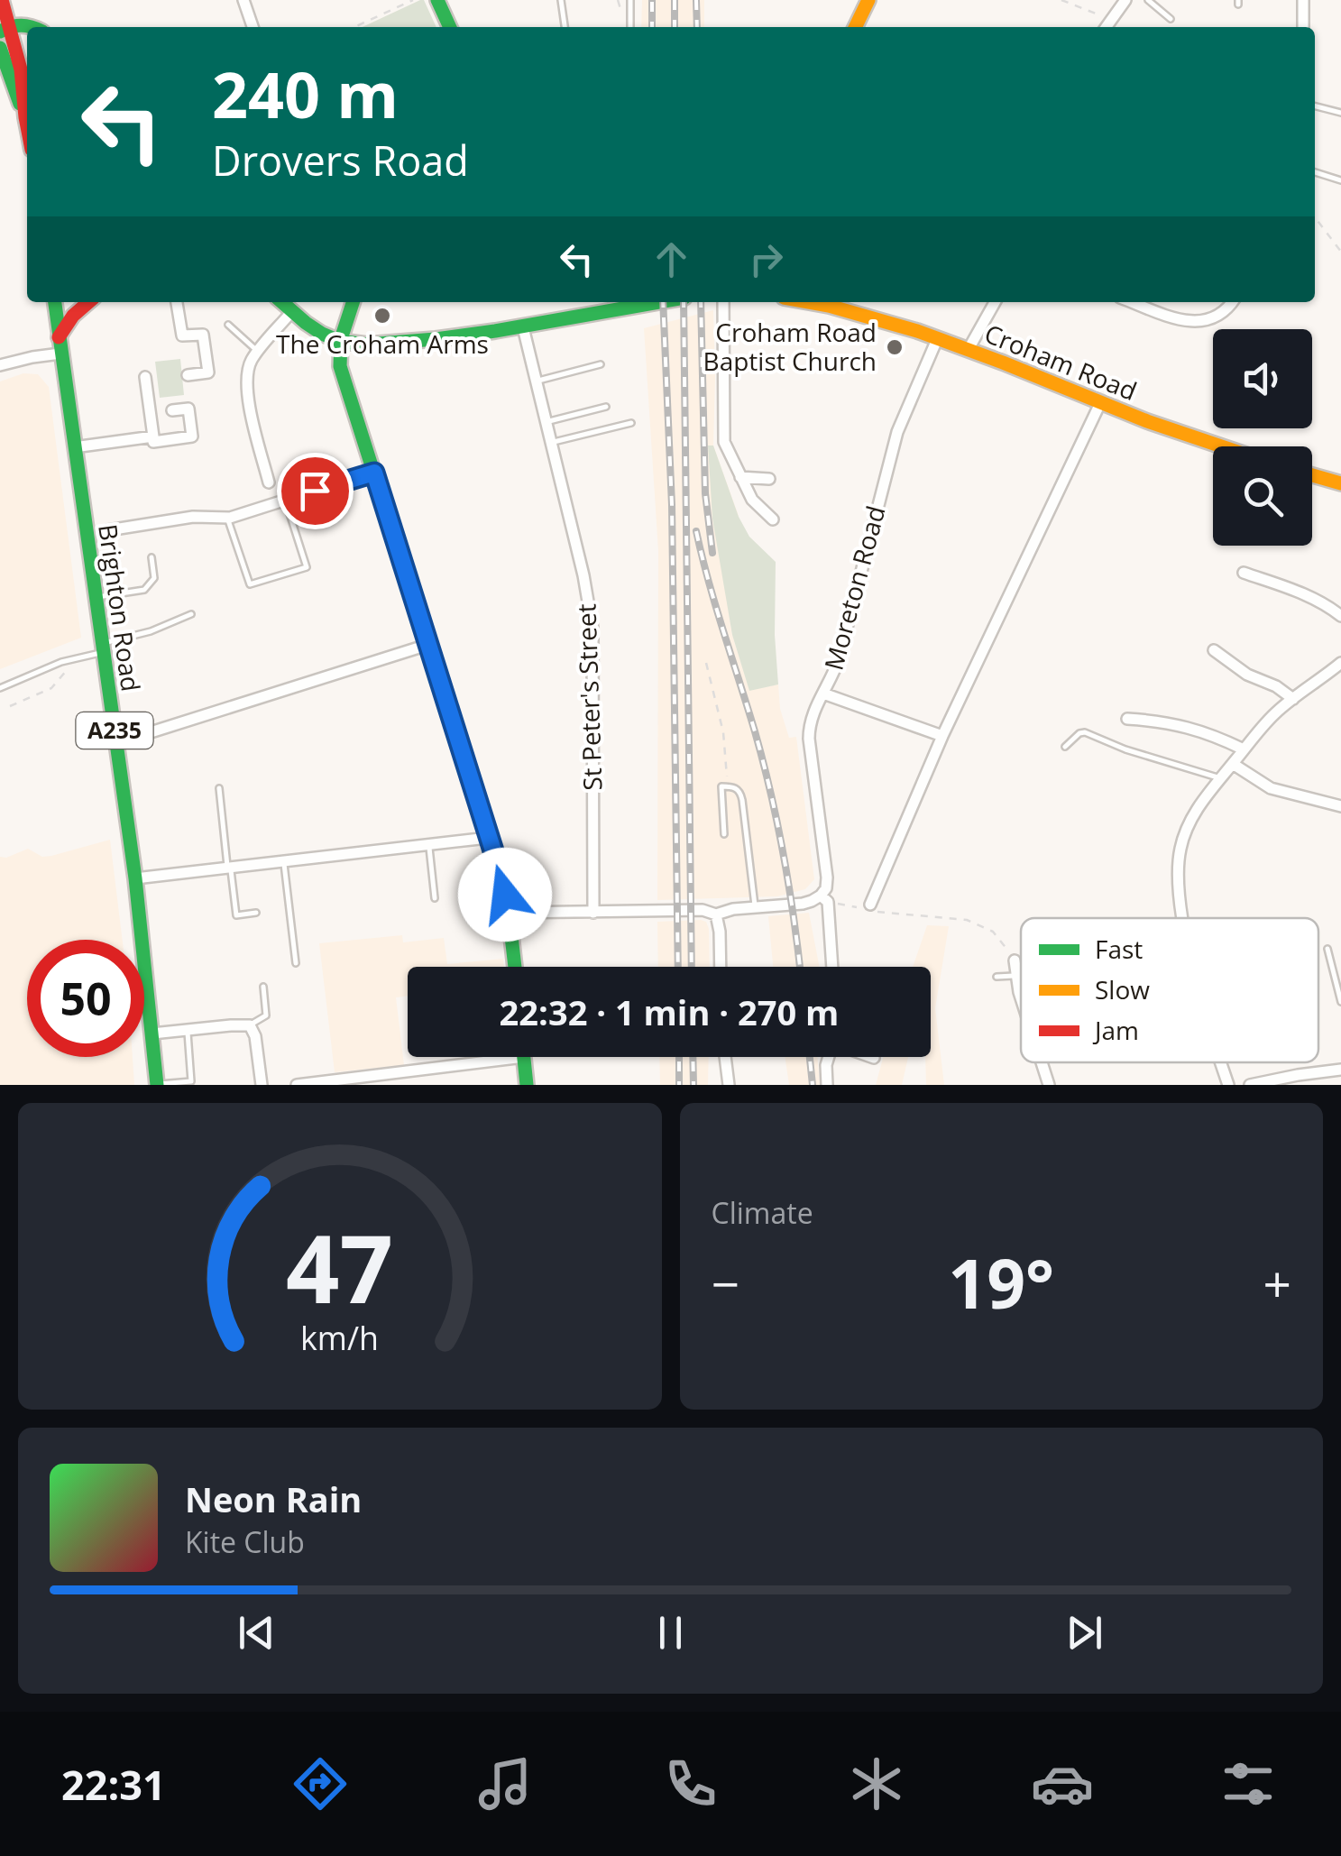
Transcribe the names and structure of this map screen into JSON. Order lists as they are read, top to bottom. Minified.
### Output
{"streets":{"main road":["Croham Road","Brighton Road","A235"],"street":["Moreton Road","St Peter's Street"]},"crossings":[["Croham Road","Moreton Road"]],"places":["The Croham Arms","Croham Road Baptist Church"],"legend":["Fast","Slow","Jam"],"page":{"turn":["240 m","Drovers Road"],"limit":"50","trip":"22:32 · 1 min · 270 m","tile":"Climate","heat":["−","19°","+"],"song":["Neon Rain","Kite Club"],"tabs":"22:31","gauge":["47","km/h"]}}
